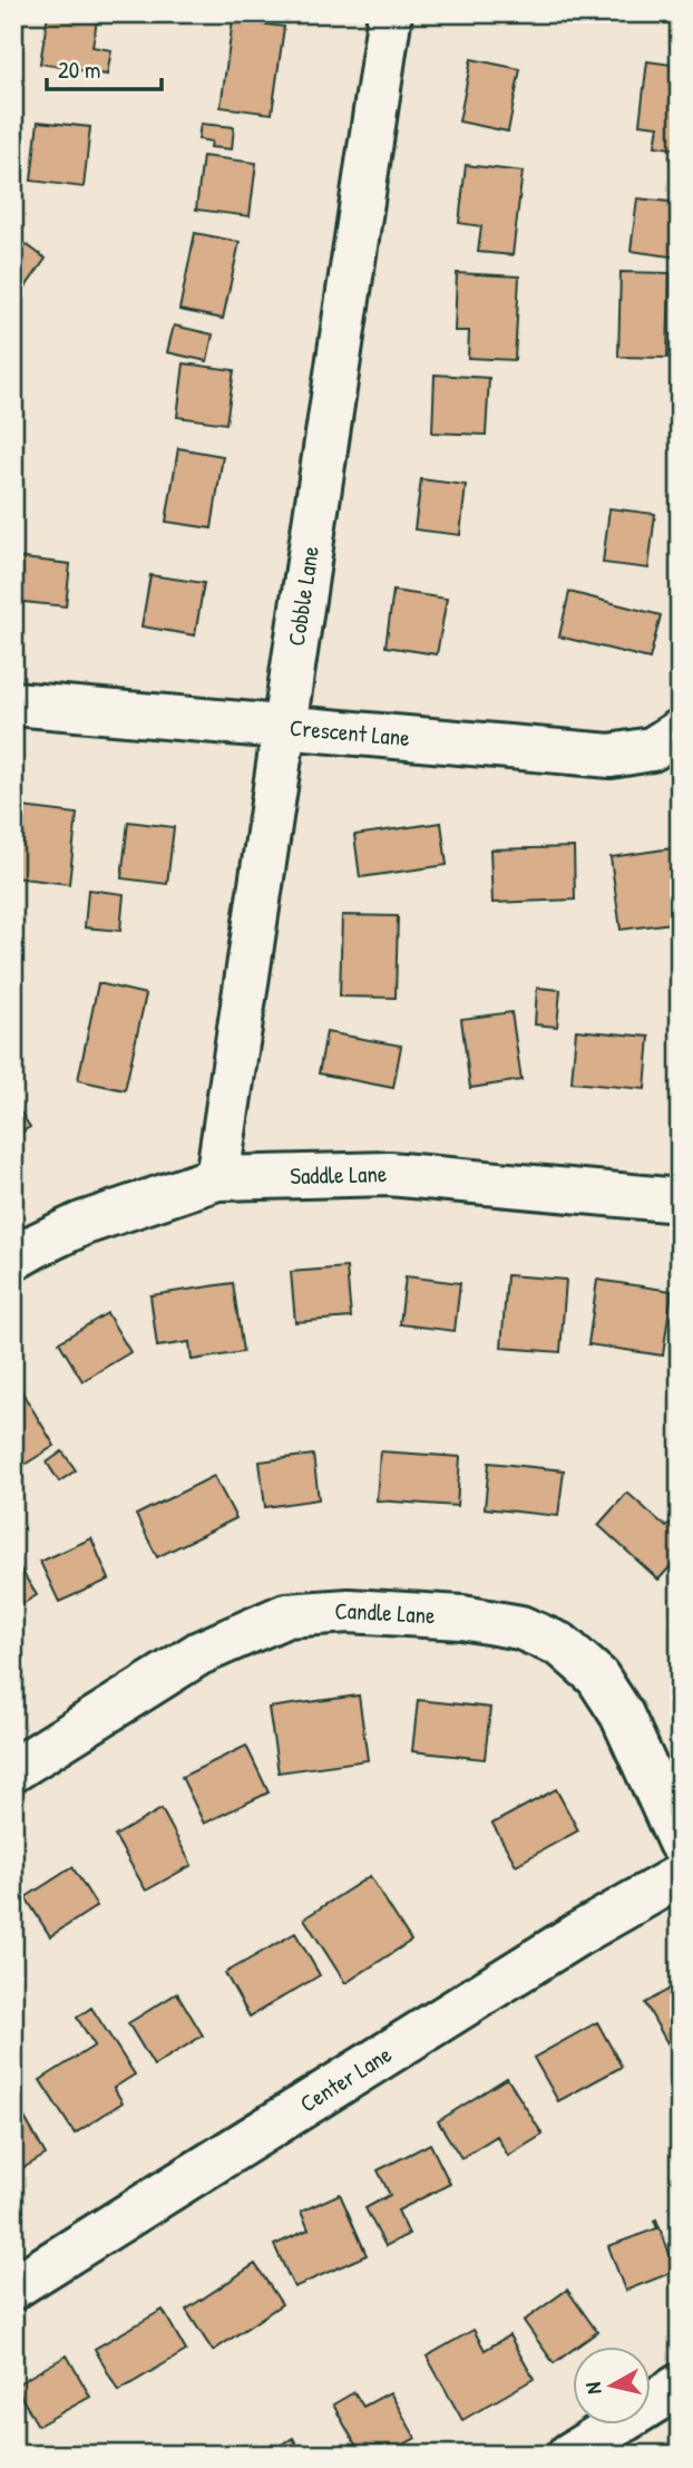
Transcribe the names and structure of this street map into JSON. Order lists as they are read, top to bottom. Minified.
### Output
{"streets":{"street":["Cobble Lane","Crescent Lane","Saddle Lane","Candle Lane","Center Lane"]},"crossings":[["Cobble Lane","Crescent Lane"],["Cobble Lane","Saddle Lane"]],"scale_bar":"20 m","north":"left"}
